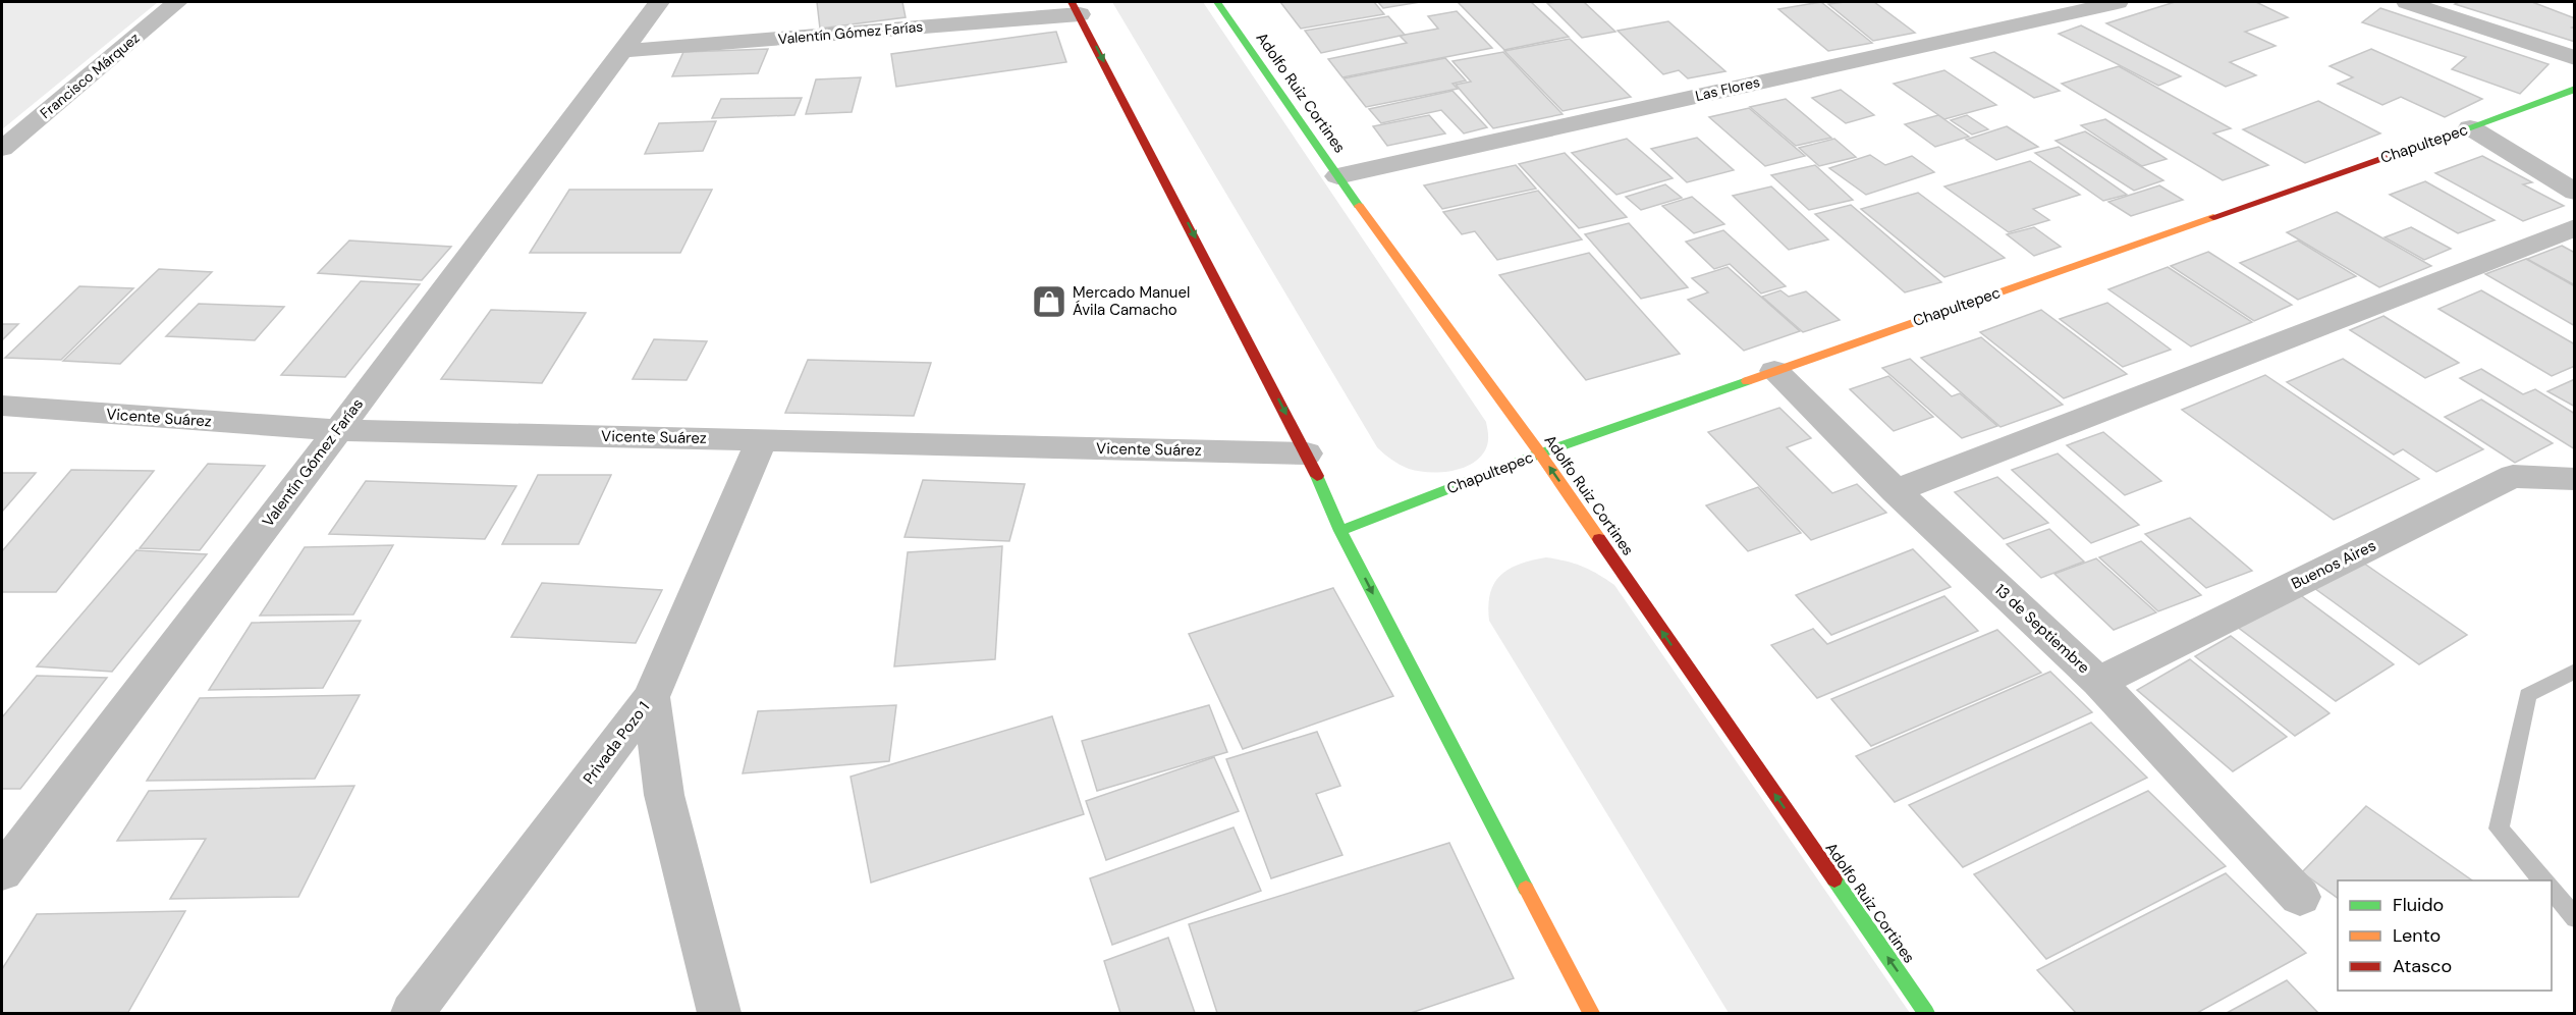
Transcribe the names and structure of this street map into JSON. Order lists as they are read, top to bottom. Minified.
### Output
{"streets":{"main road":["Adolfo Ruiz Cortines","Chapultepec"],"street":["Valentín Gómez Farías","Francisco Márquez","Las Flores","Vicente Suárez","Buenos Aires","13 de Septiembre","Privada Pozo 1"]},"crossings":[["Valentín Gómez Farías","Vicente Suárez"],["Las Flores","Adolfo Ruiz Cortines"],["Adolfo Ruiz Cortines","Chapultepec"],["Chapultepec","13 de Septiembre"],["Vicente Suárez","Privada Pozo 1"],["Buenos Aires","13 de Septiembre"]],"one_way":["Adolfo Ruiz Cortines"],"places":{"shop":["Mercado Manuel Ávila Camacho"]},"legend":["Fluido","Lento","Atasco"]}
